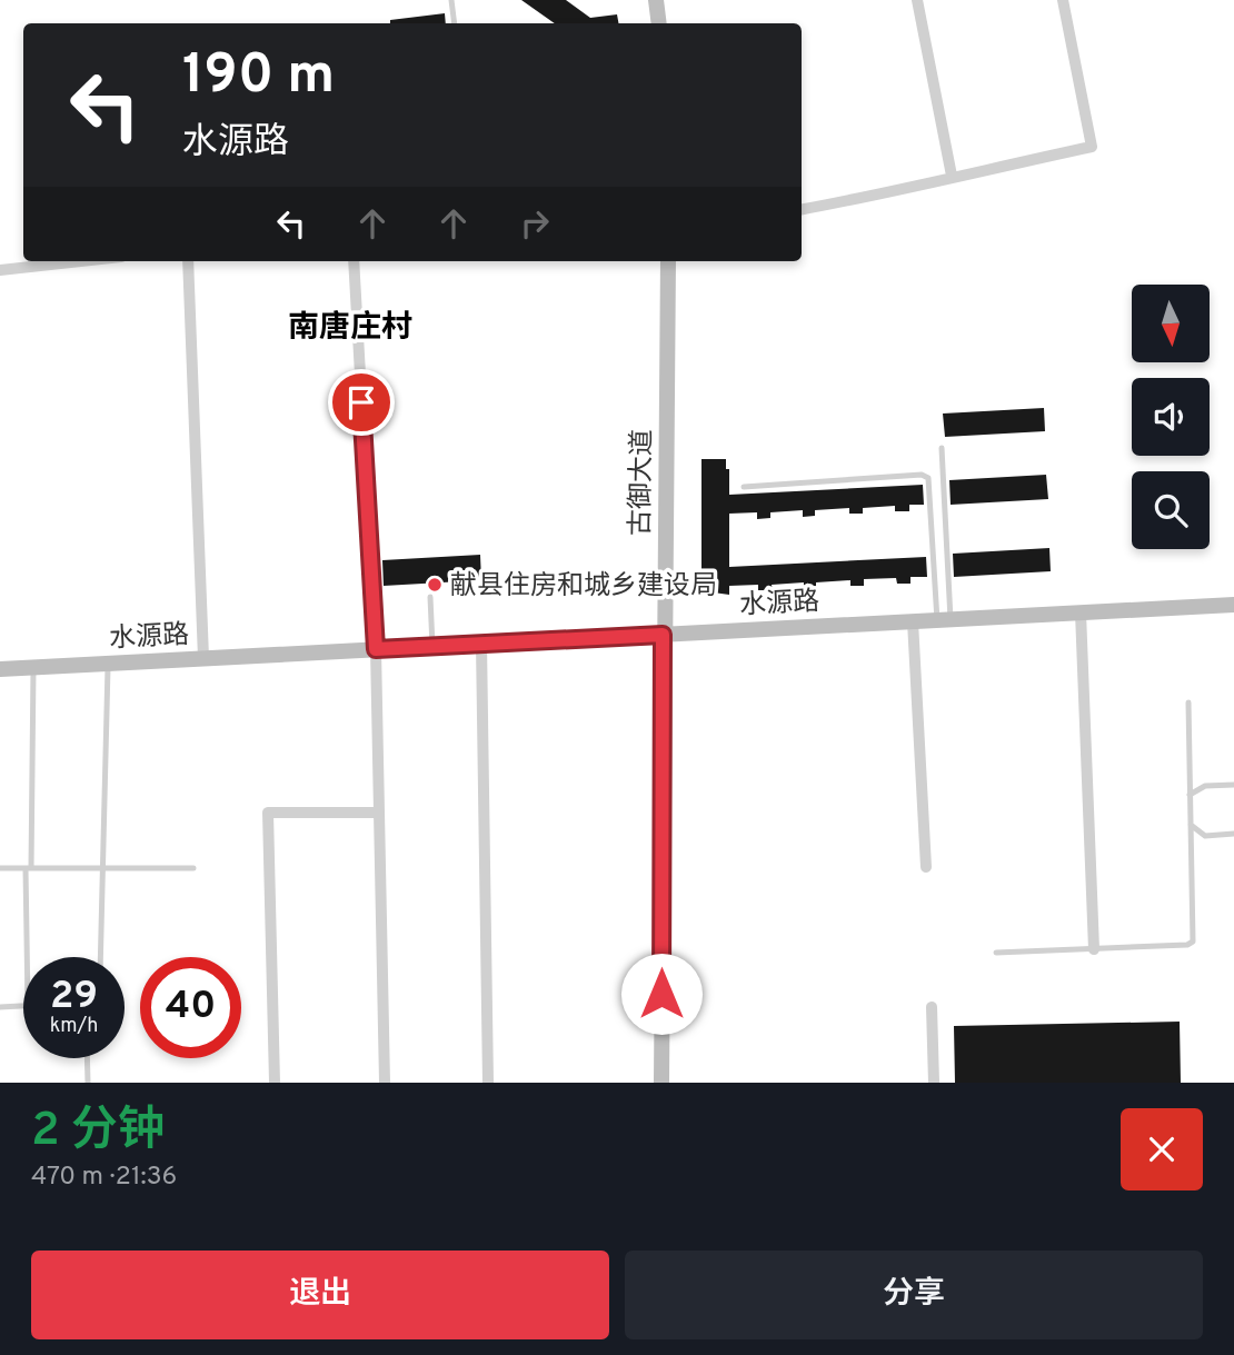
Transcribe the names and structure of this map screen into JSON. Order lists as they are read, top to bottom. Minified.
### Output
{"streets":{"street":["古御大道","水源路"]},"crossings":[["古御大道","水源路"]],"districts":["南唐庄村"],"places":["献县住房和城乡建设局"],"north":"bottom","page":{"turn":["190 m","水源路"],"speed":"29 km/h","limit":"40","heading":["2 分钟","470 m · 21:36"],"buttons":["退出","分享"]}}
